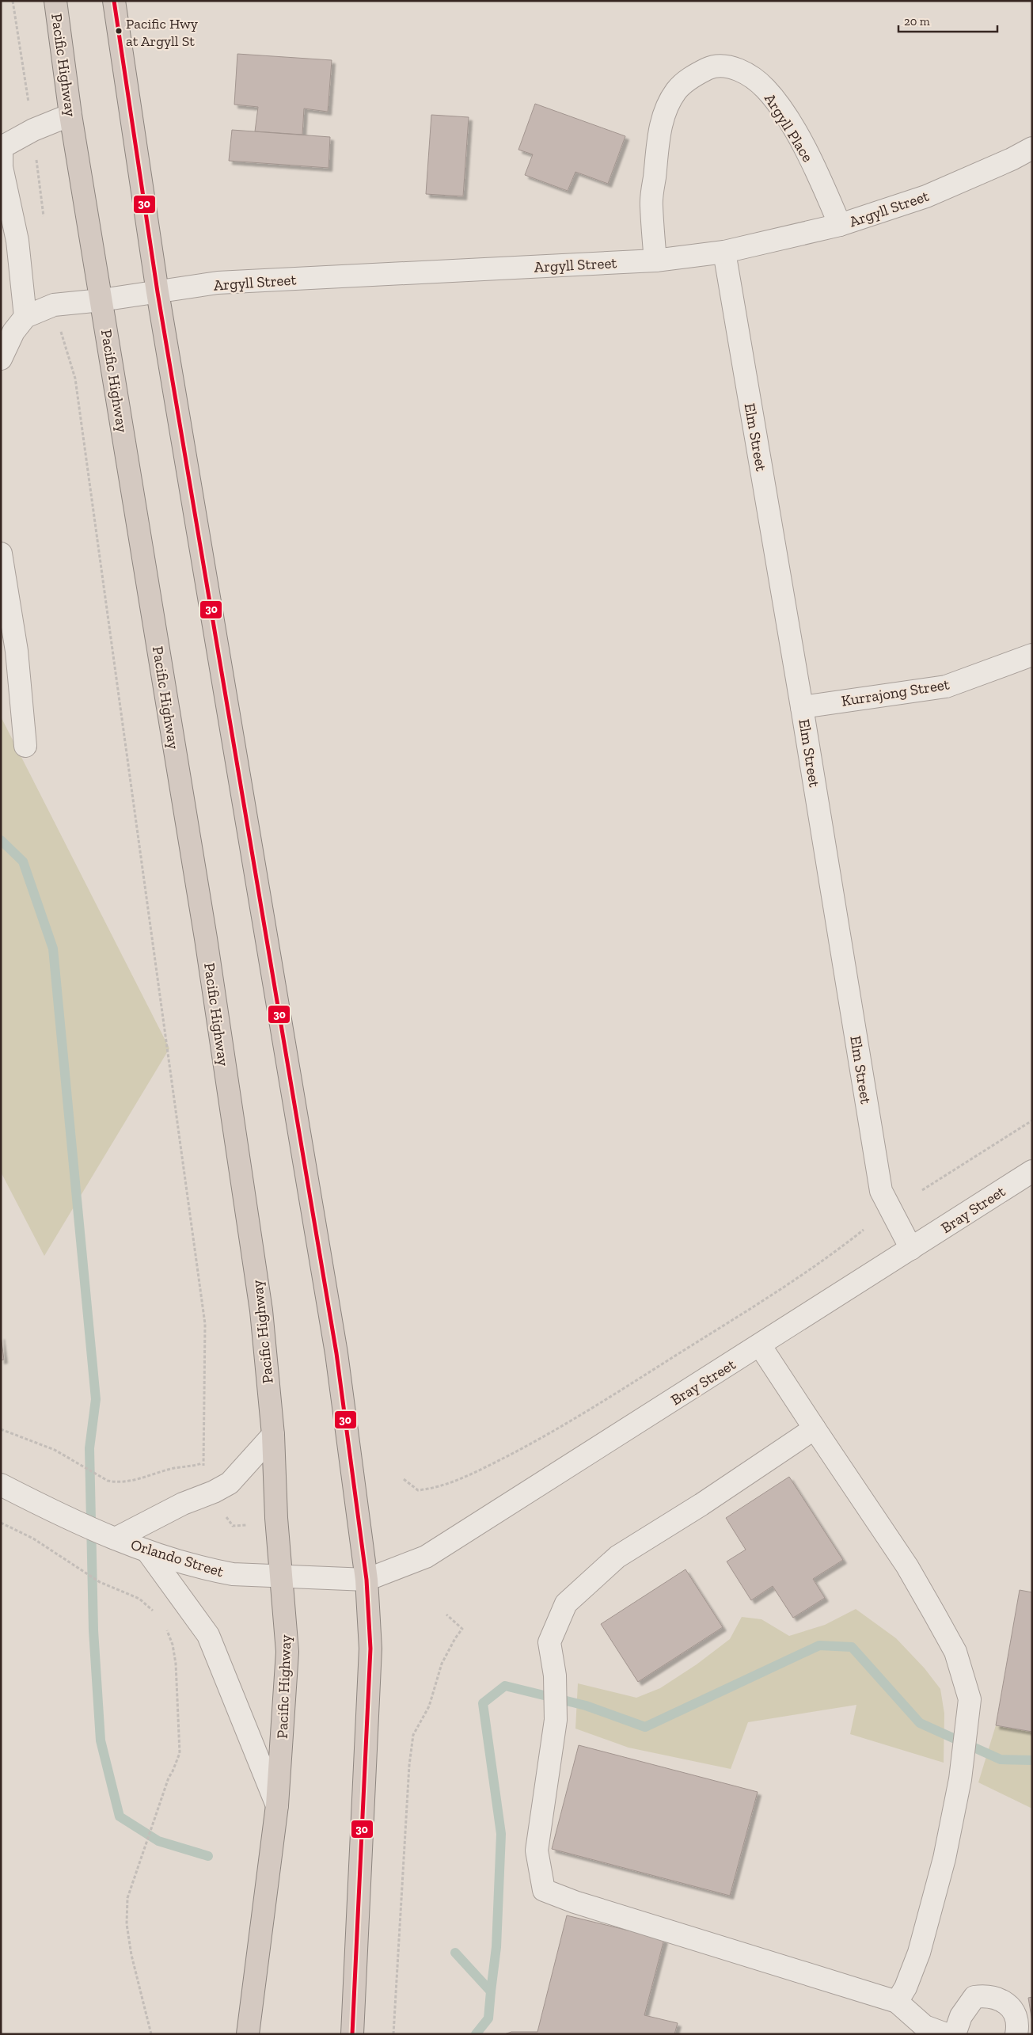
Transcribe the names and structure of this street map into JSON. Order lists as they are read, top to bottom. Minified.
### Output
{"streets":{"highway":["Pacific Highway"],"street":["Argyll Place","Argyll Street","Elm Street","Kurrajong Street","Bray Street","Orlando Street"]},"crossings":[["Pacific Highway","Argyll Street"],["Pacific Highway","Orlando Street"],["Argyll Place","Argyll Street"],["Argyll Street","Elm Street"],["Elm Street","Kurrajong Street"],["Elm Street","Bray Street"],["Bray Street","Orlando Street"]],"places":["Pacific Hwy at Argyll St"],"lines":["transit line 30"],"scale_bar":"20 m"}
